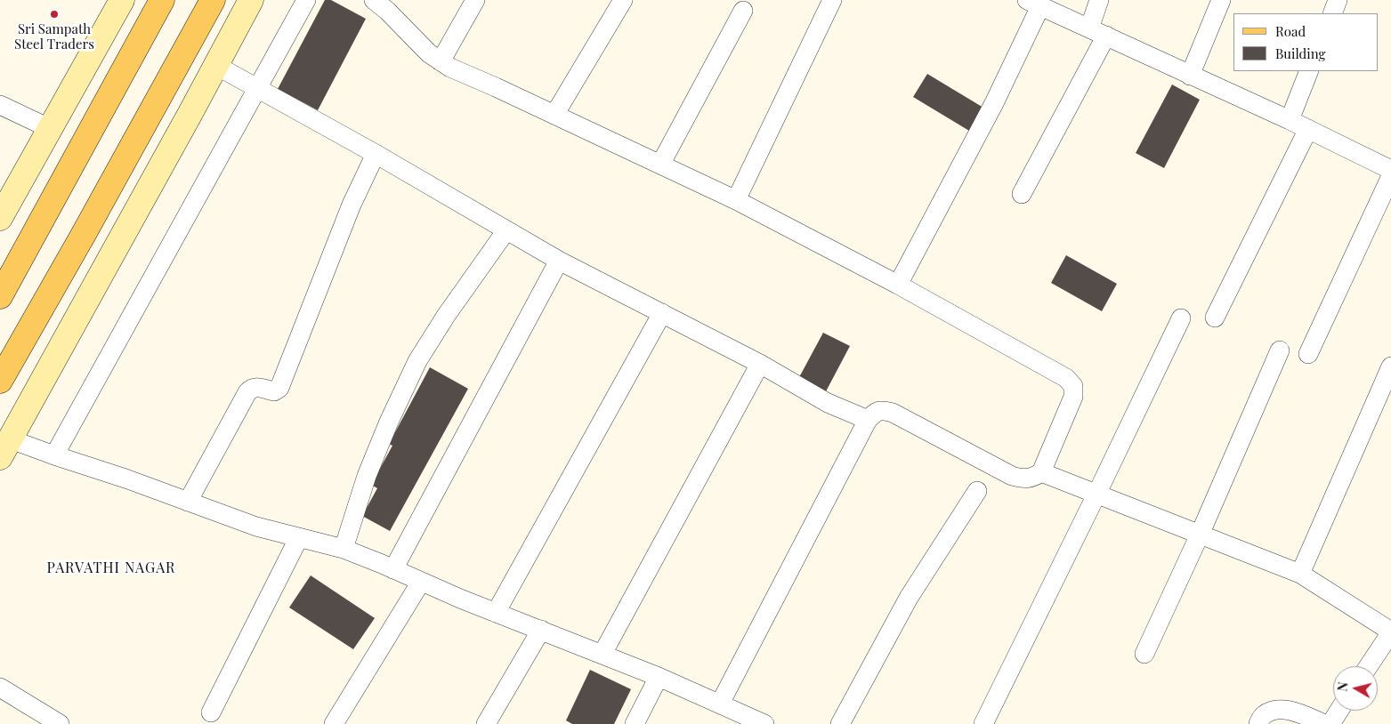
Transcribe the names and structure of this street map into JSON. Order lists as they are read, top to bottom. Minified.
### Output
{"districts":["PARVATHI NAGAR"],"places":["Sri Sampath Steel Traders"],"legend":["Road","Building"],"north":"left"}
